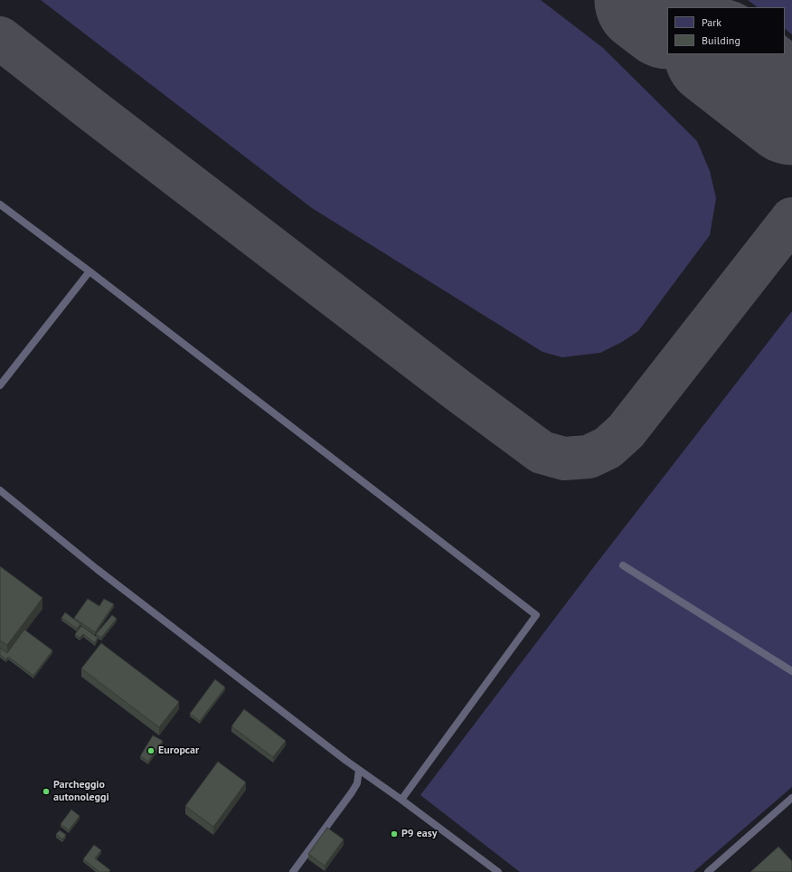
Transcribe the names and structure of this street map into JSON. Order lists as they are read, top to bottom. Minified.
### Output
{"places":["Europcar","Parcheggio autonoleggi","P9 easy"],"legend":["Park","Building"]}
